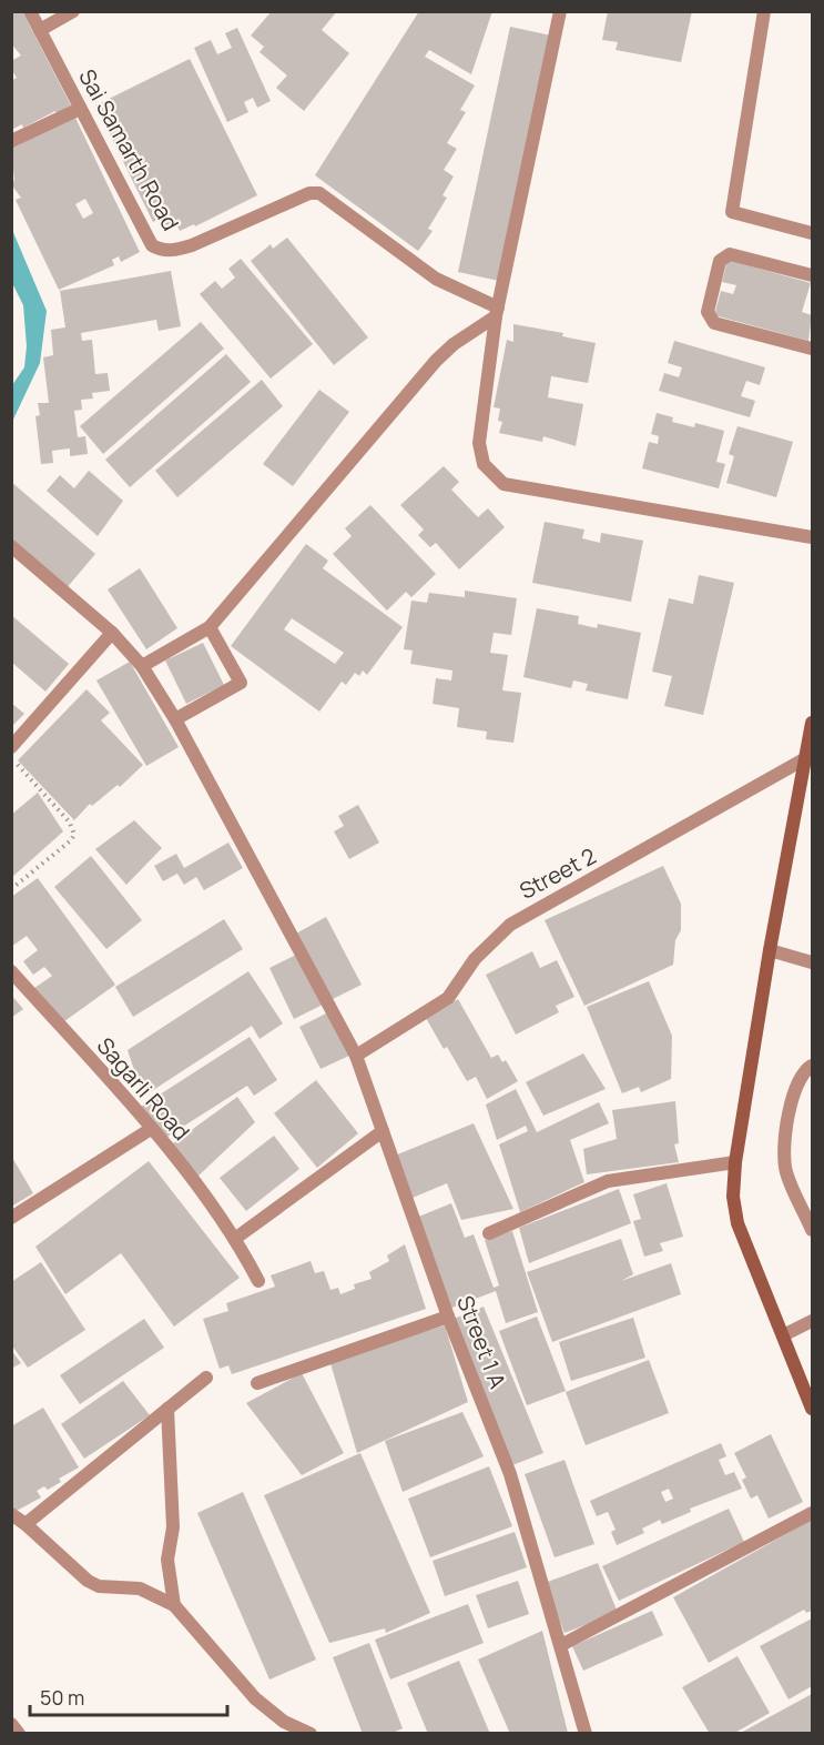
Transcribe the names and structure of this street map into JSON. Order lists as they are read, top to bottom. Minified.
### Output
{"streets":{"street":["Sai Samarth Road","Street 2","Sagarli Road","Street 1 A"]},"crossings":[["Street 2","Street 1 A"]],"scale_bar":"50 m"}
